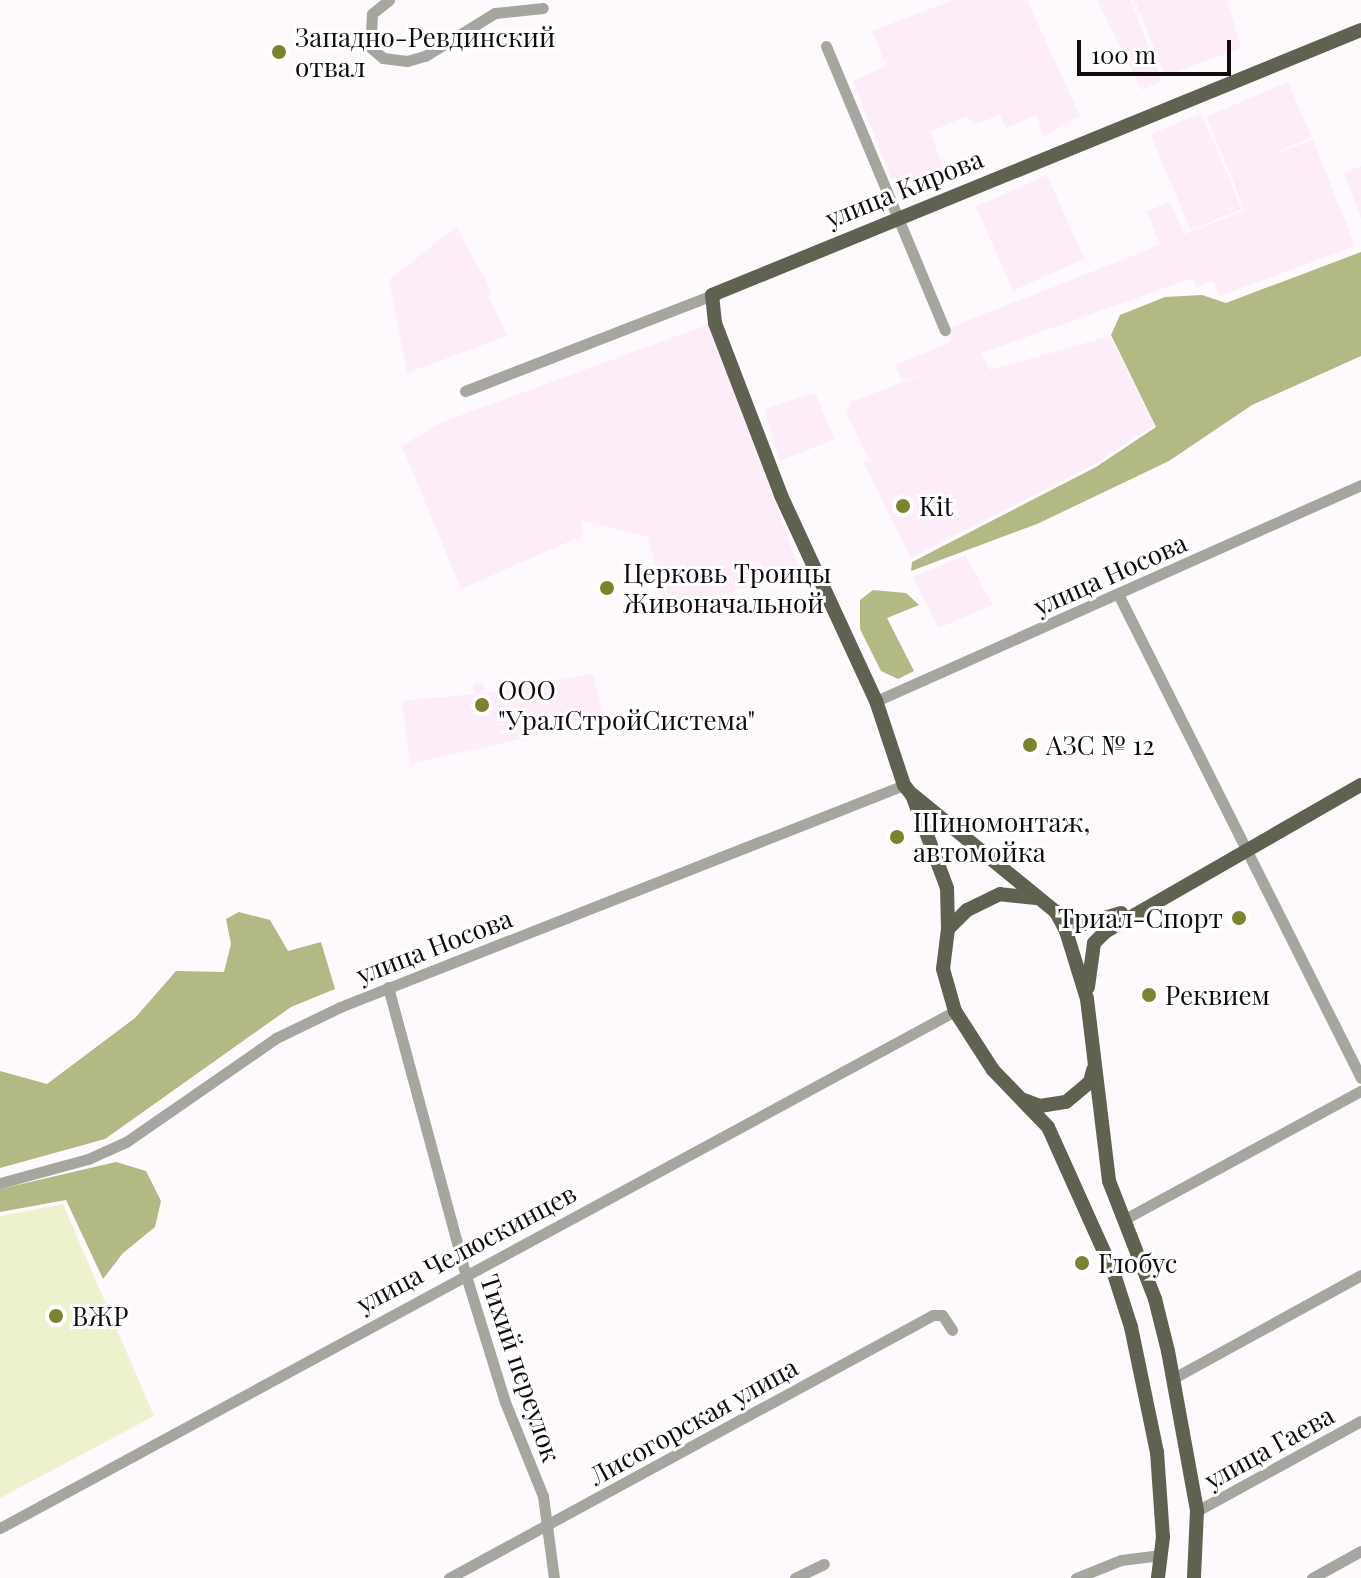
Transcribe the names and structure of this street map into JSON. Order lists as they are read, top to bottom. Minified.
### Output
{"streets":{"main road":["улица Кирова"],"street":["улица Носова","улица Челюскинцев","Тихий переулок","Лисогорская улица","улица Гаева"]},"crossings":[["улица Носова","Тихий переулок"],["улица Челюскинцев","Тихий переулок"],["Тихий переулок","Лисогорская улица"]],"places":["Западно-Ревдинский отвал","Kit","Церковь Троицы Живоначальной","ООО \"УралСтройСистема\"","АЗС № 12","Шиномонтаж, автомойка","Триал-Спорт","Реквием","Глобус","ВЖР"],"scale_bar":"100 m"}
